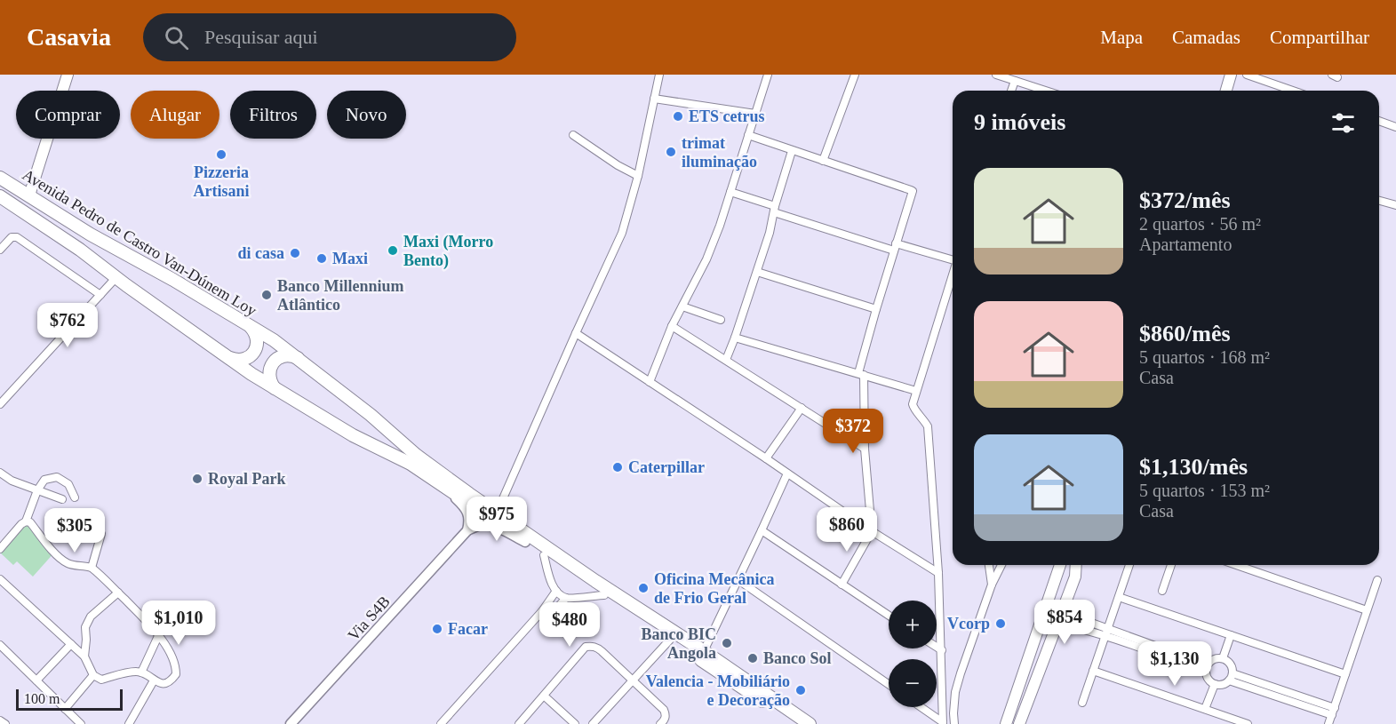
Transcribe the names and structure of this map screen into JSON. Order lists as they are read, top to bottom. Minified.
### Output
{"streets":{"highway":["Avenida Pedro de Castro Van-Dúnem Loy"],"street":["Via S4B"]},"places":["ETS cetrus","trimat iluminação","Pizzeria Artisani","Maxi (Morro Bento)","di casa","Maxi","Banco Millennium Atlântico","Caterpillar","Royal Park","Oficina Mecânica de Frio Geral","Vcorp","Facar","Banco BIC Angola","Banco Sol","Valencia - Mobiliário e Decoração"],"scale_bar":"100 m","page":{"header":"Casavia","search":"Pesquisar aqui","nav":["Mapa","Camadas","Compartilhar"],"chip":["Comprar","Alugar","Filtros","Novo"],"heading":"9 imóveis","list":[{"name":"$372/mês","note":"2 quartos · 56 m² · Apartamento"},{"name":"$860/mês","note":"5 quartos · 168 m² · Casa"},{"name":"$1,130/mês","note":"5 quartos · 153 m² · Casa"}],"price":["$762","$372","$975","$860","$305","$854","$1,010","$480","$1,130"],"map_buttons":["+","−"],"scale":"100 m"}}
